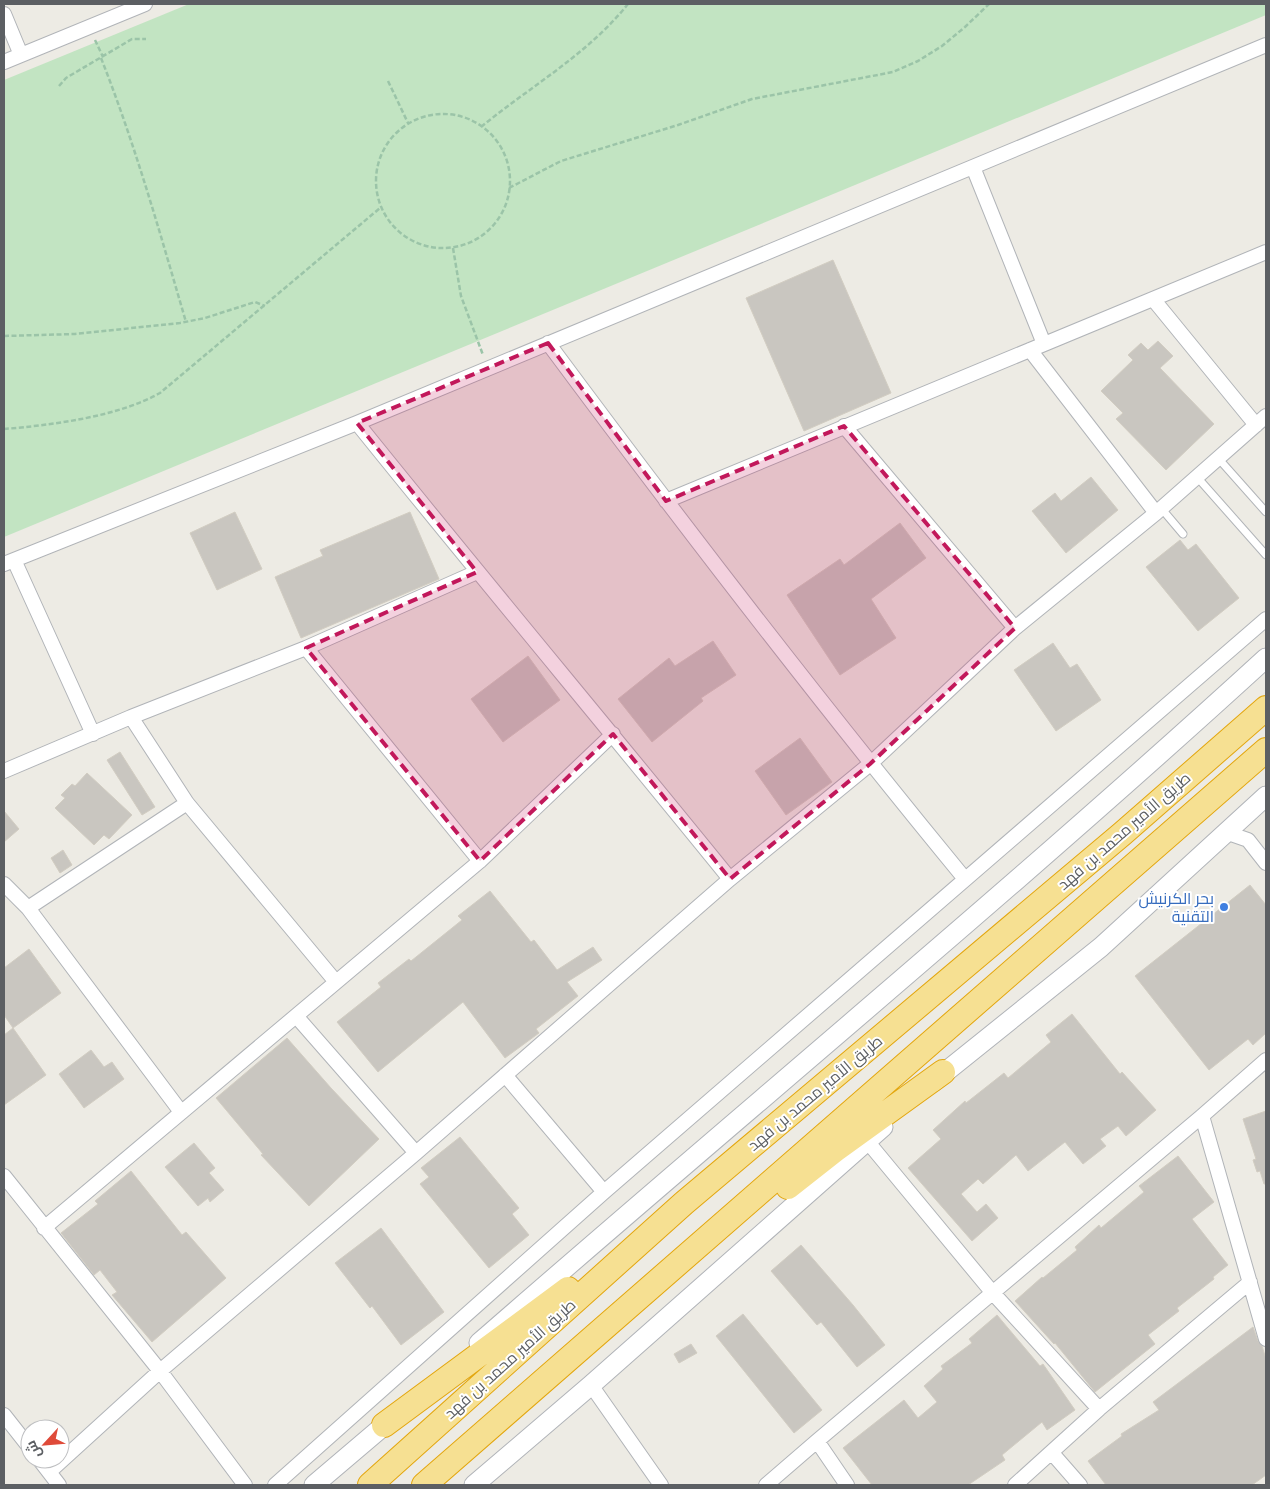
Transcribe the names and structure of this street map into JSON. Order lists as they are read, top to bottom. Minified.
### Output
{"streets":{"highway":["طريق الأمير محمد بن فهد"]},"places":["بحر الكرنيش التقنية"],"north":"bottom left"}
